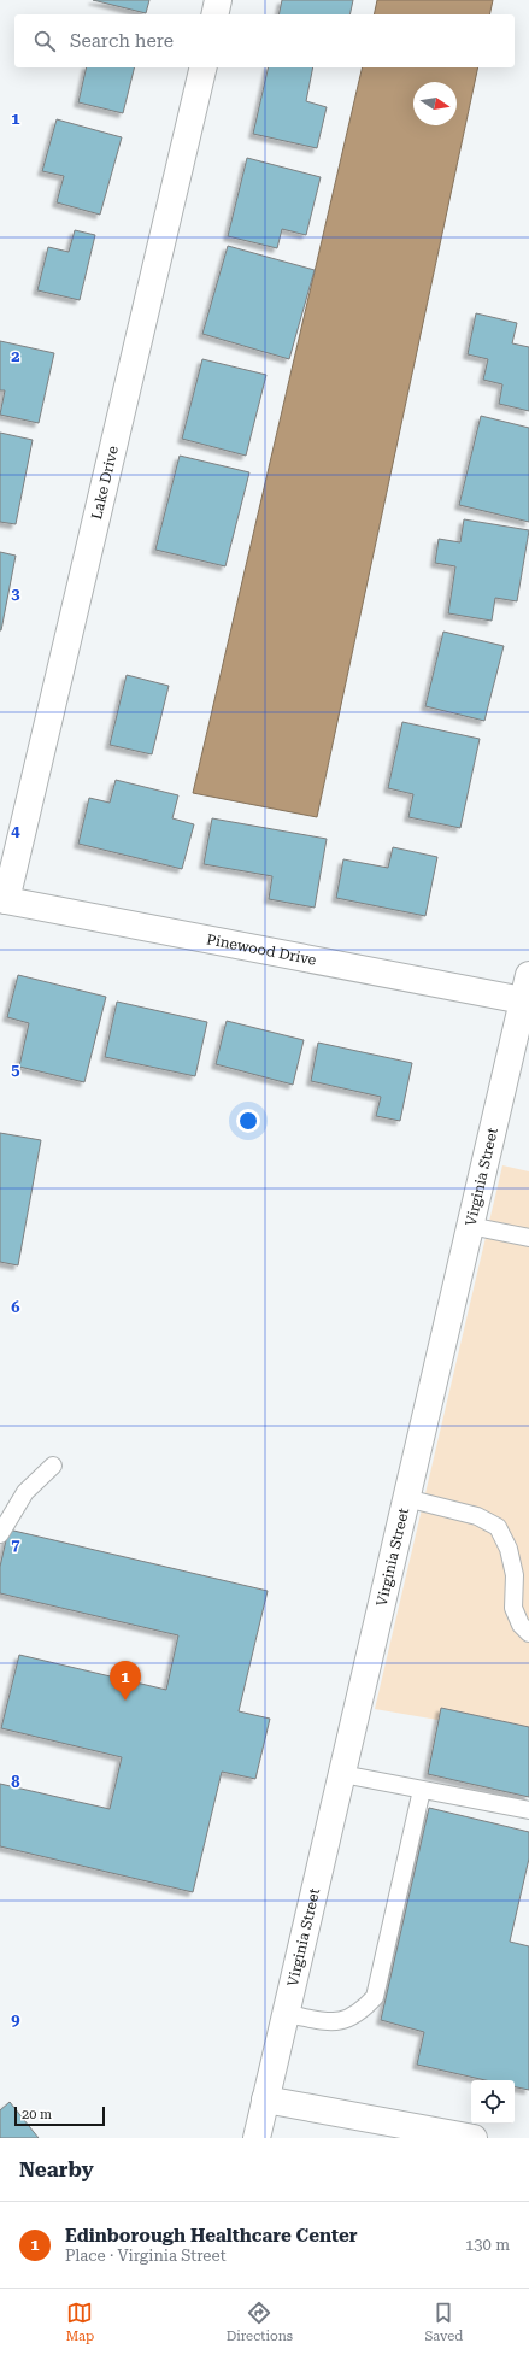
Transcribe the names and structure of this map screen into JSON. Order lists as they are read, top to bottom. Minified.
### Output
{"streets":{"street":["Lake Drive","Pinewood Drive","Virginia Street"]},"crossings":[["Lake Drive","Pinewood Drive"],["Pinewood Drive","Virginia Street"]],"scale_bar":"20 m","north":"right","page":{"search":"Search here","pins":"1","scale":"20 m","heading":"Nearby","list":[{"mark":"1","name":"Edinborough Healthcare Center","note":"Place · Virginia Street","value":"130 m"}],"nav":["Map","Directions","Saved"]},"grid":{"rows":["1","2","3","4","5","6","7","8","9"]}}
